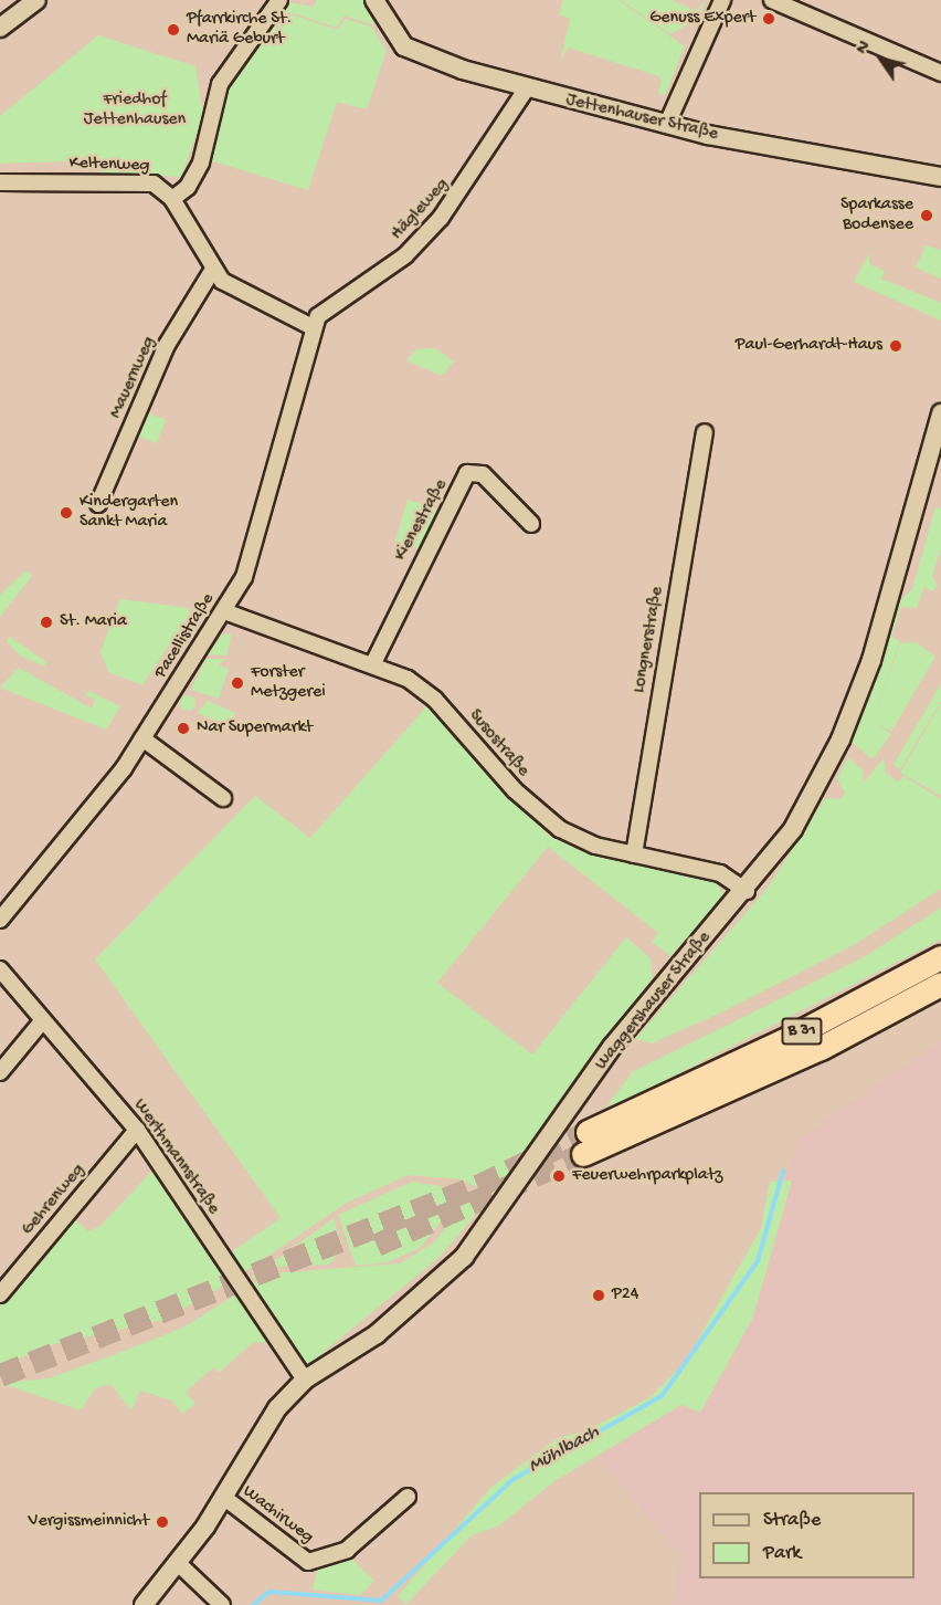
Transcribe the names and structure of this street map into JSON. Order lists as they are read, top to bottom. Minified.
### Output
{"streets":{"highway":["B 31"],"street":["Jettenhauser Straße","Keltenweg","Hägleweg","Mauernweg","Kienestraße","Pacellistraße","Longnerstraße","Susostraße","Waggershauser Straße","Werthmannstraße","Gehrenweg","Wachirweg"]},"crossings":[["Jettenhauser Straße","Hägleweg"],["Hägleweg","Pacellistraße"],["Kienestraße","Susostraße"],["Pacellistraße","Susostraße"],["Longnerstraße","Susostraße"],["Susostraße","Waggershauser Straße"],["Waggershauser Straße","Werthmannstraße"],["Waggershauser Straße","Wachirweg"],["Werthmannstraße","Gehrenweg"]],"water":["Mühlbach"],"parks":["Friedhof Jettenhausen"],"places":["Genuss Expert","Pfarrkirche St. Mariä Geburt","Sparkasse Bodensee","Paul-Gerhardt-Haus","Kindergarten Sankt Maria","St. Maria","Forster Metzgerei","Nar Supermarkt","Feuerwehrparkplatz","P24","Vergissmeinnicht"],"legend":["Straße","Park"],"north":"top left"}
